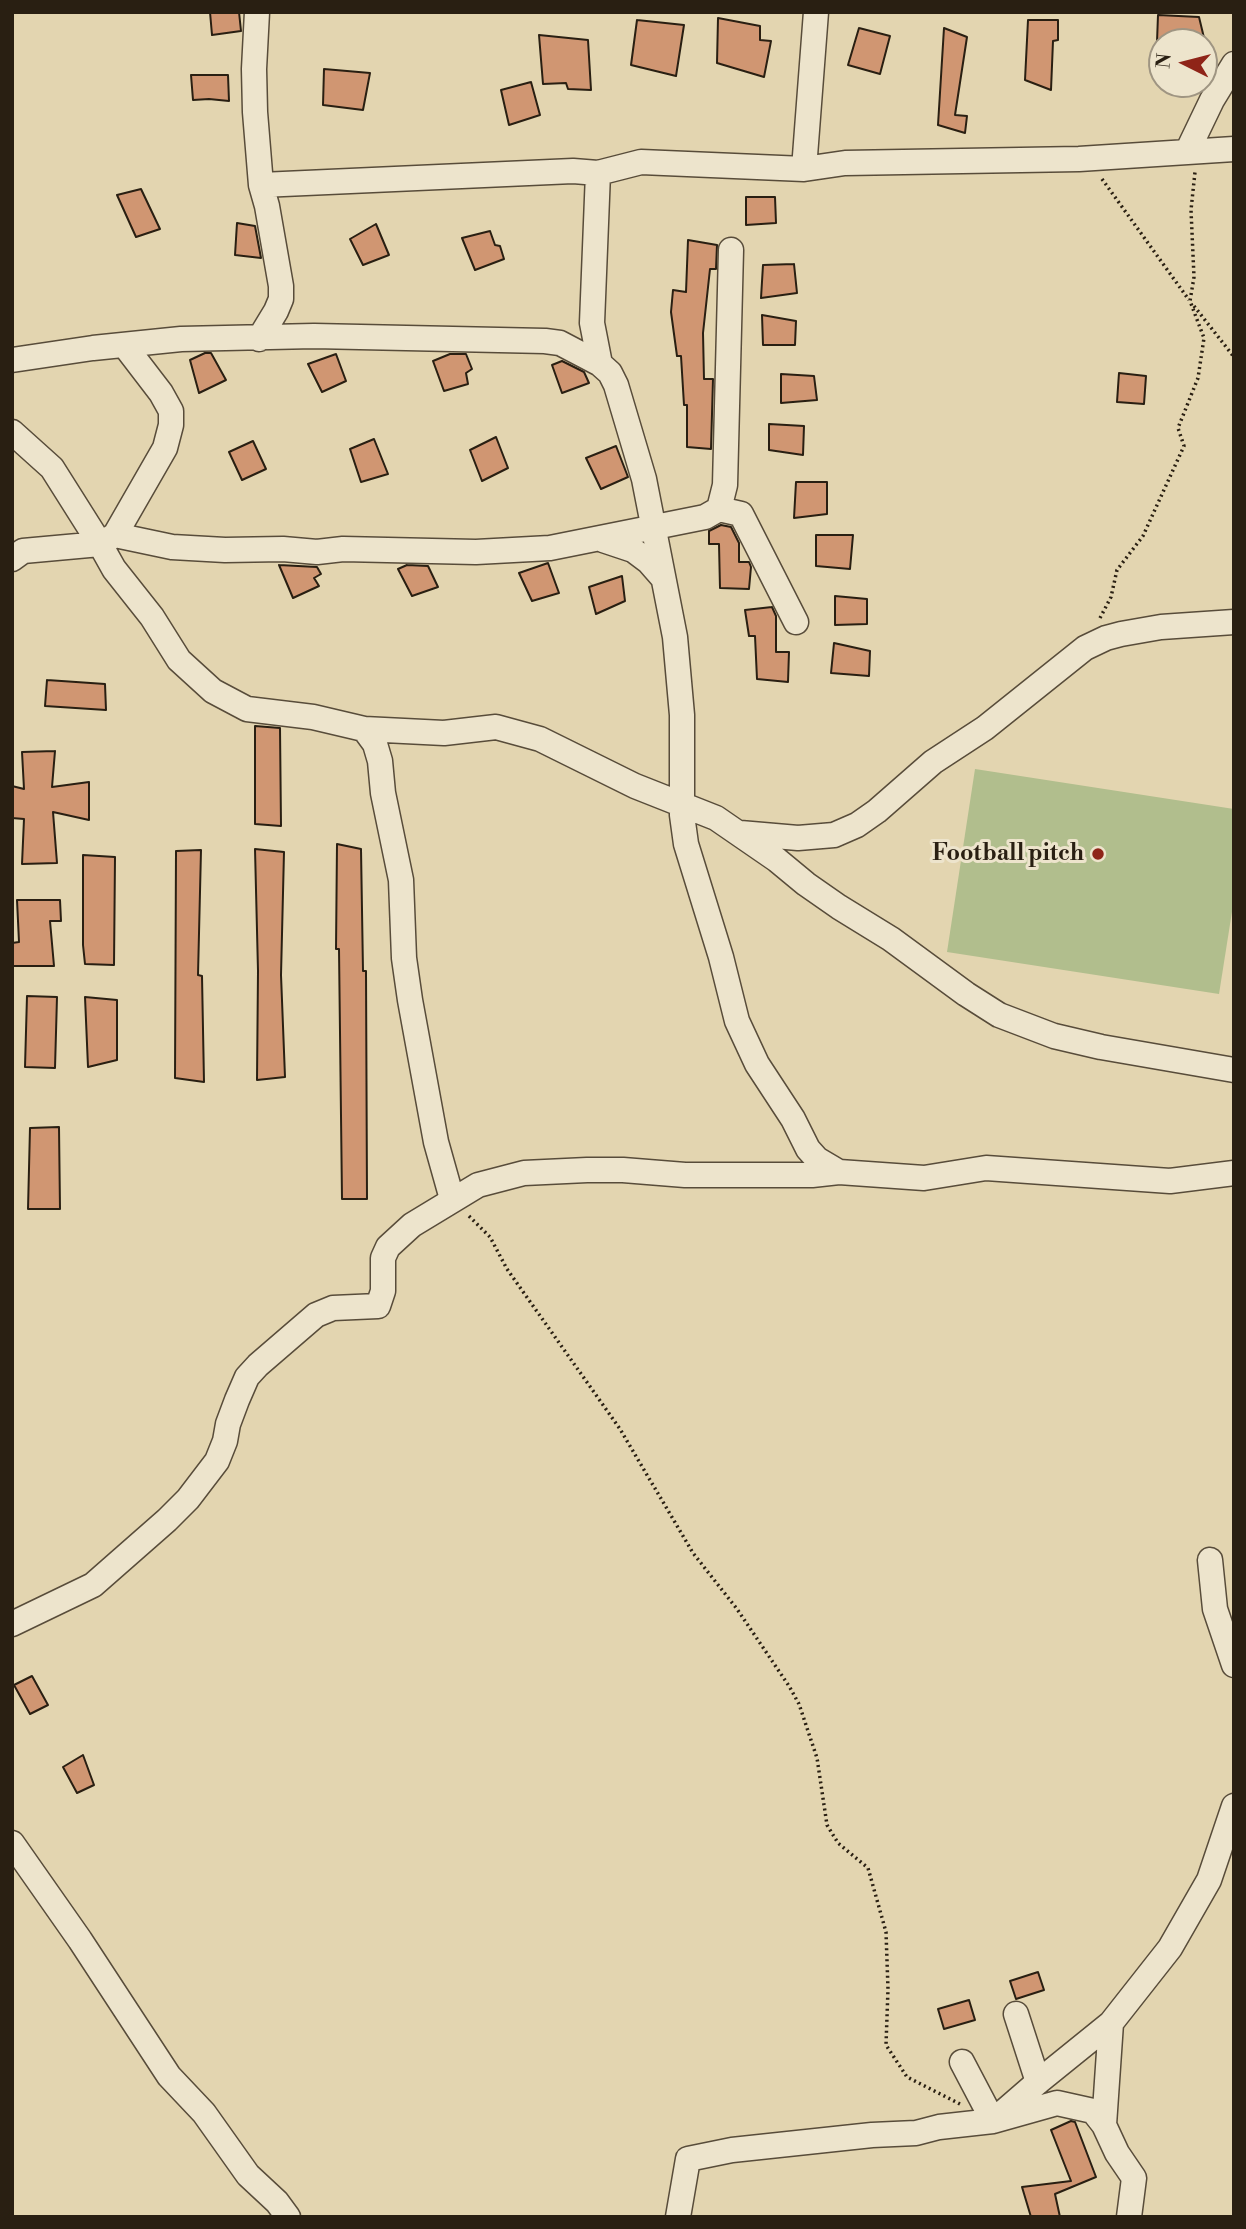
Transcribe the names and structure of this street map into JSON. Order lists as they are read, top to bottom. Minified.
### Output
{"places":["Football pitch"],"north":"left"}
